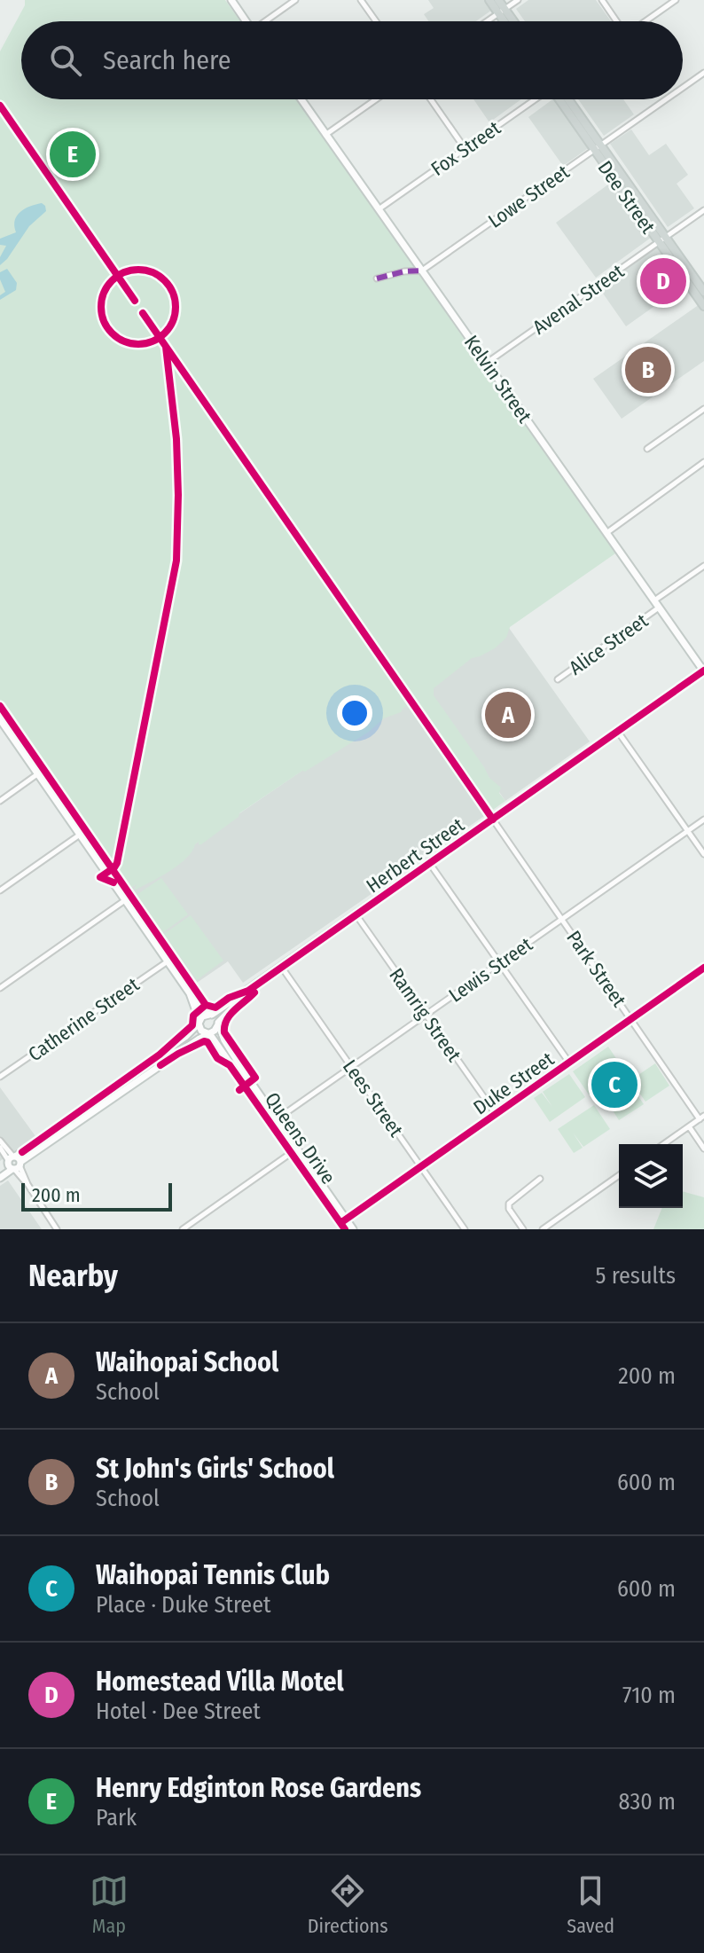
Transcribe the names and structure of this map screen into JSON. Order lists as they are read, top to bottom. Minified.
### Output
{"streets":{"main road":["Dee Street","Kelvin Street","Herbert Street","Queens Drive"],"street":["Fox Street","Lowe Street","Avenal Street","Alice Street","Park Street","Lewis Street","Ramrig Street","Catherine Street","Duke Street","Lees Street"]},"crossings":[["Fox Street","Kelvin Street"],["Lowe Street","Dee Street"],["Lowe Street","Kelvin Street"],["Dee Street","Avenal Street"],["Avenal Street","Kelvin Street"],["Kelvin Street","Alice Street"],["Kelvin Street","Herbert Street"],["Herbert Street","Park Street"],["Herbert Street","Ramrig Street"],["Herbert Street","Lees Street"],["Herbert Street","Queens Drive"],["Park Street","Lewis Street"],["Park Street","Duke Street"],["Lewis Street","Ramrig Street"],["Lewis Street","Lees Street"],["Lewis Street","Queens Drive"],["Ramrig Street","Duke Street"],["Duke Street","Lees Street"],["Duke Street","Queens Drive"]],"scale_bar":"200 m","page":{"search":"Search here","pins":["E","D","B","A","C"],"scale":"200 m","heading":["Nearby","5 results"],"list":[{"mark":"A","name":"Waihopai School","note":"School","value":"200 m"},{"mark":"B","name":"St John's Girls' School","note":"School","value":"600 m"},{"mark":"C","name":"Waihopai Tennis Club","note":"Place · Duke Street","value":"600 m"},{"mark":"D","name":"Homestead Villa Motel","note":"Hotel · Dee Street","value":"710 m"},{"mark":"E","name":"Henry Edginton Rose Gardens","note":"Park","value":"830 m"}],"nav":["Map","Directions","Saved"]}}
